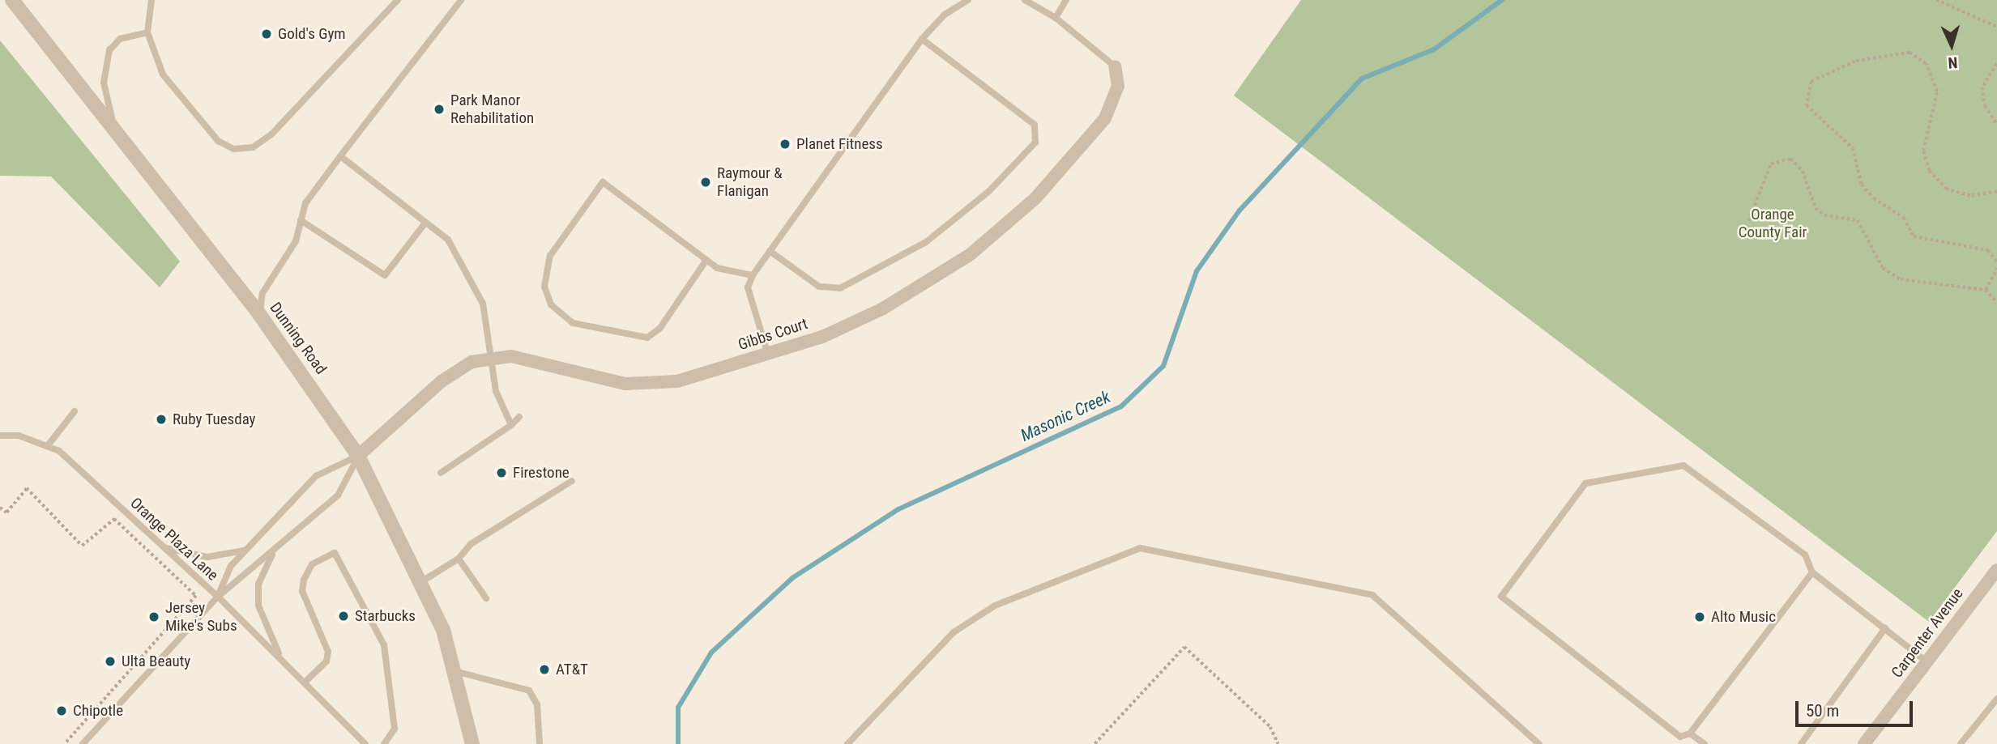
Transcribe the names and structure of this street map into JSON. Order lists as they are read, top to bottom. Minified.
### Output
{"streets":{"street":["Gibbs Court","Dunning Road","Carpenter Avenue"],"lane":["Orange Plaza Lane"]},"crossings":[["Gibbs Court","Dunning Road"],["Gibbs Court","Orange Plaza Lane"],["Dunning Road","Orange Plaza Lane"]],"water":["Masonic Creek"],"parks":["Orange County Fair"],"places":["Gold's Gym","Park Manor Rehabilitation","Planet Fitness","Raymour & Flanigan","Ruby Tuesday","Firestone","Starbucks","Jersey Mike's Subs","Alto Music","Ulta Beauty","AT&T","Chipotle"],"scale_bar":"50 m","north":"bottom"}
